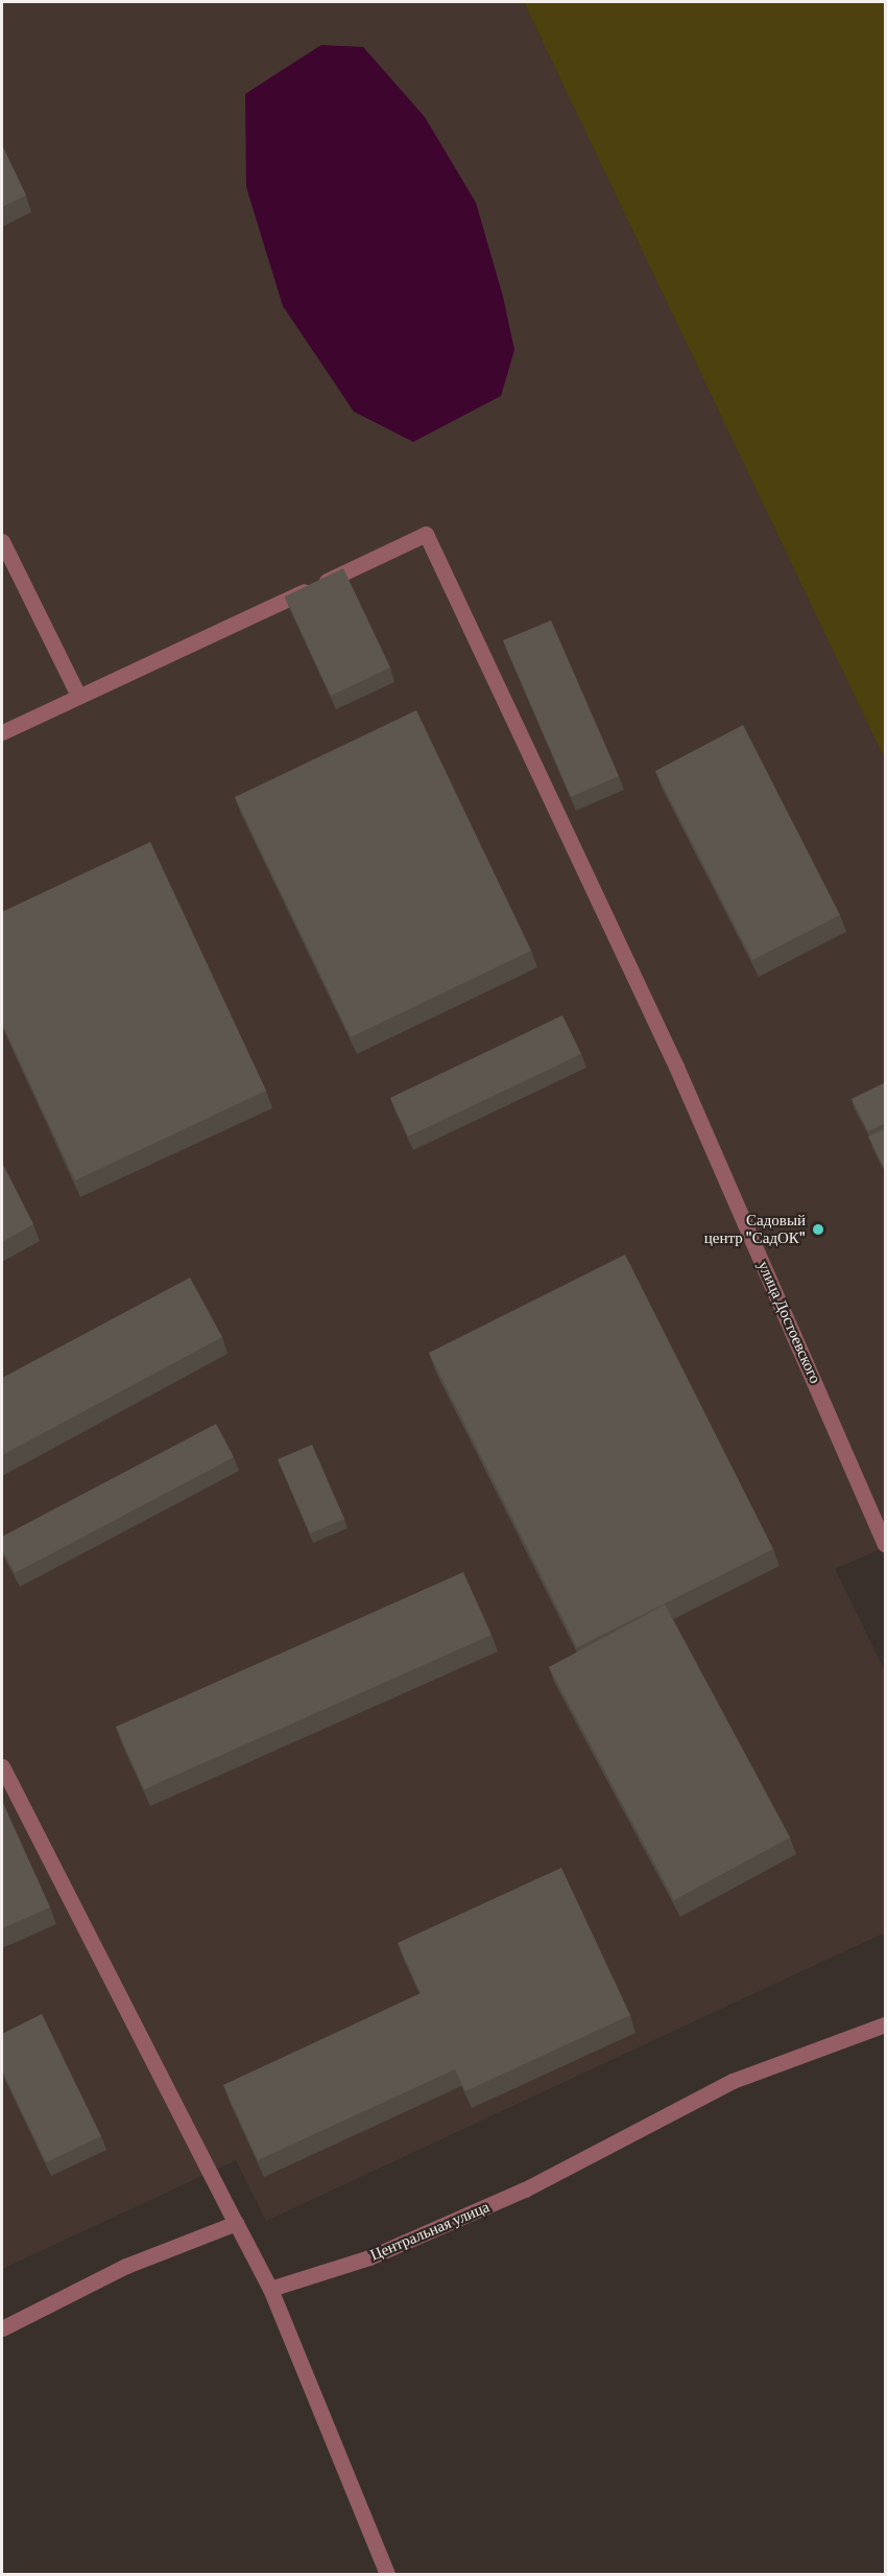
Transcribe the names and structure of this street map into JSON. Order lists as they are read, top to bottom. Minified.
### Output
{"streets":{"street":["улица Достоевского","Центральная улица"]},"places":["Садовый центр \"СадОК\""]}
